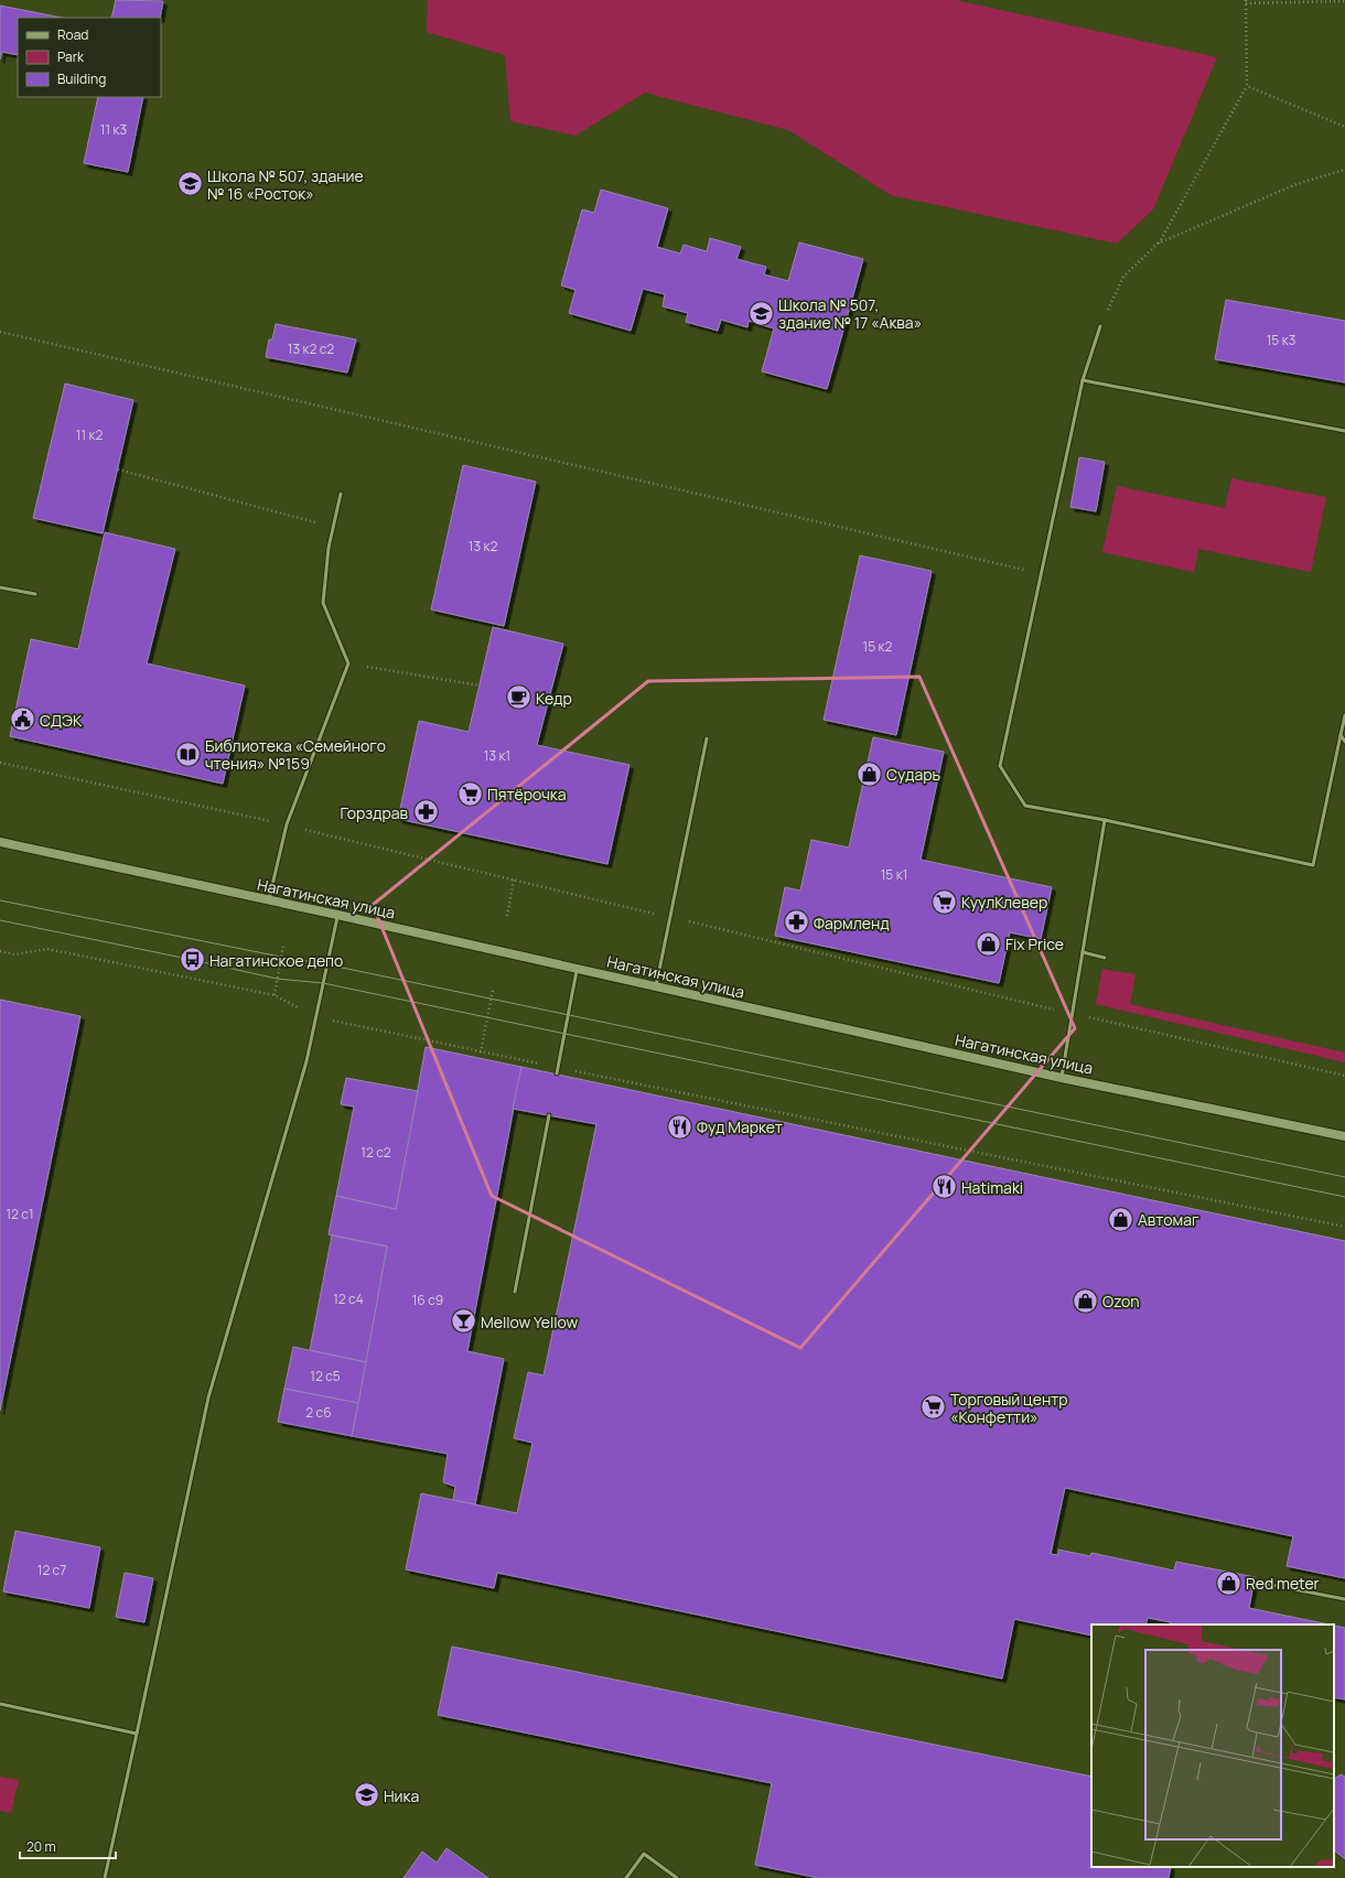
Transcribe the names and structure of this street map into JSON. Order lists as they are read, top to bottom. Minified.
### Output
{"streets":{"street":["Нагатинская улица"]},"places":{"school or university":["Школа № 507, здание № 16 «Росток»","Школа № 507, здание № 17 «Аква»","Ника"],"cafe":["Кедр"],"public building":["СДЭК"],"library":["Библиотека «Семейного чтения» №159"],"shop":["Сударь","Fix Price","Автомаг","Ozon","Red meter"],"supermarket":["Пятёрочка","КуулКлевер","Торговый центр «Конфетти»"],"pharmacy":["Горздрав","Фармленд"],"bus stop":["Нагатинское депо"],"restaurant":["Фуд Маркет","Hatimaki"],"bar":["Mellow Yellow"]},"house_numbers":["11 к3","15 к3","13 к2 с2","11 к2","13 к2","15 к2","13 к1","15 к1","12 с2","12 с1","12 с4","16 с9","12 с5","2 с6","12 с7"],"legend":["Road","Park","Building"],"scale_bar":"20 m"}
